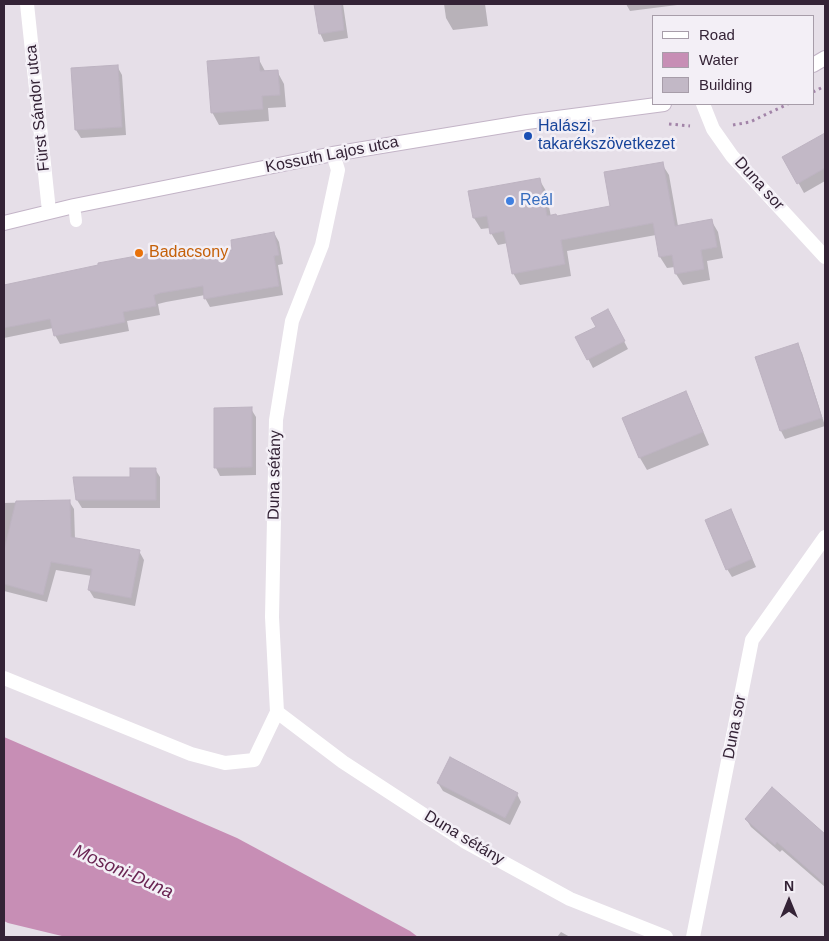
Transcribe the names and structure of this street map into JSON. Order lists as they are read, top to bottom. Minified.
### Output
{"streets":{"street":["Fürst Sándor utca","Kossuth Lajos utca","Duna sor","Duna sétány"]},"crossings":[["Fürst Sándor utca","Kossuth Lajos utca"],["Kossuth Lajos utca","Duna sétány"]],"water":["Mosoni-Duna"],"places":["Halászi, takarékszövetkezet","Reál","Badacsony"],"legend":["Road","Water","Building"],"north":"top"}
